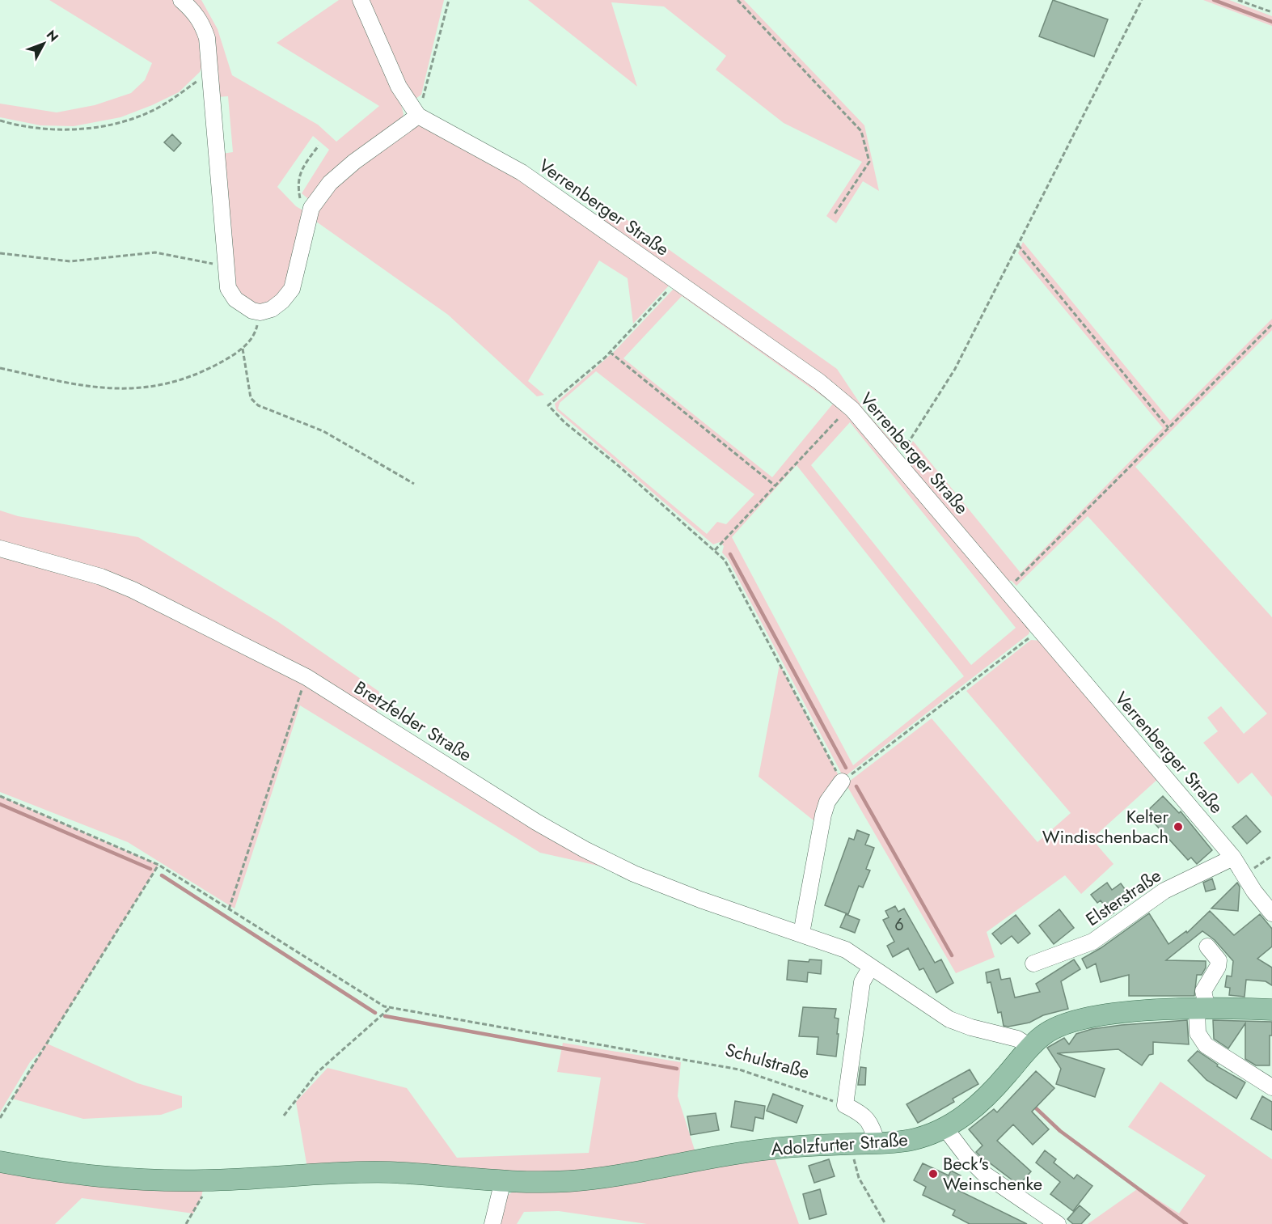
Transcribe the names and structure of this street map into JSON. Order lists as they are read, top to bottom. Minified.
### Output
{"streets":{"main road":["Adolzfurter Straße"],"street":["Verrenberger Straße","Bretzfelder Straße","Elsterstraße"],"path":["Schulstraße"]},"crossings":[["Verrenberger Straße","Elsterstraße"],["Bretzfelder Straße","Adolzfurter Straße"]],"places":["Kelter Windischenbach","Beck's Weinschenke"],"house_numbers":["6"],"north":"top right"}
